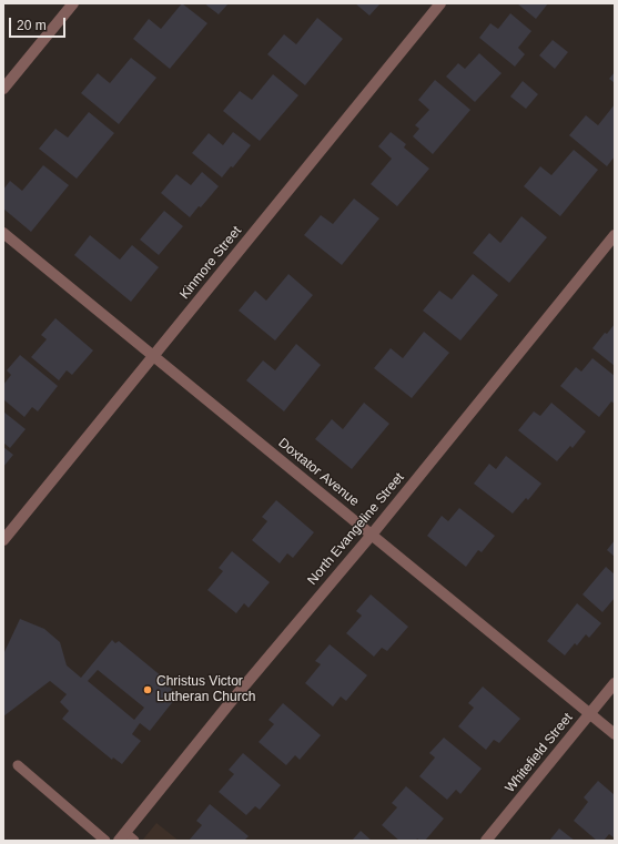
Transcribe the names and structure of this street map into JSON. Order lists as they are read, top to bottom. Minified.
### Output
{"streets":{"street":["Kinmore Street","Doxtator Avenue","North Evangeline Street","Whitefield Street"]},"crossings":[["Kinmore Street","Doxtator Avenue"],["Doxtator Avenue","North Evangeline Street"],["Doxtator Avenue","Whitefield Street"]],"places":["Christus Victor Lutheran Church"],"scale_bar":"20 m"}
